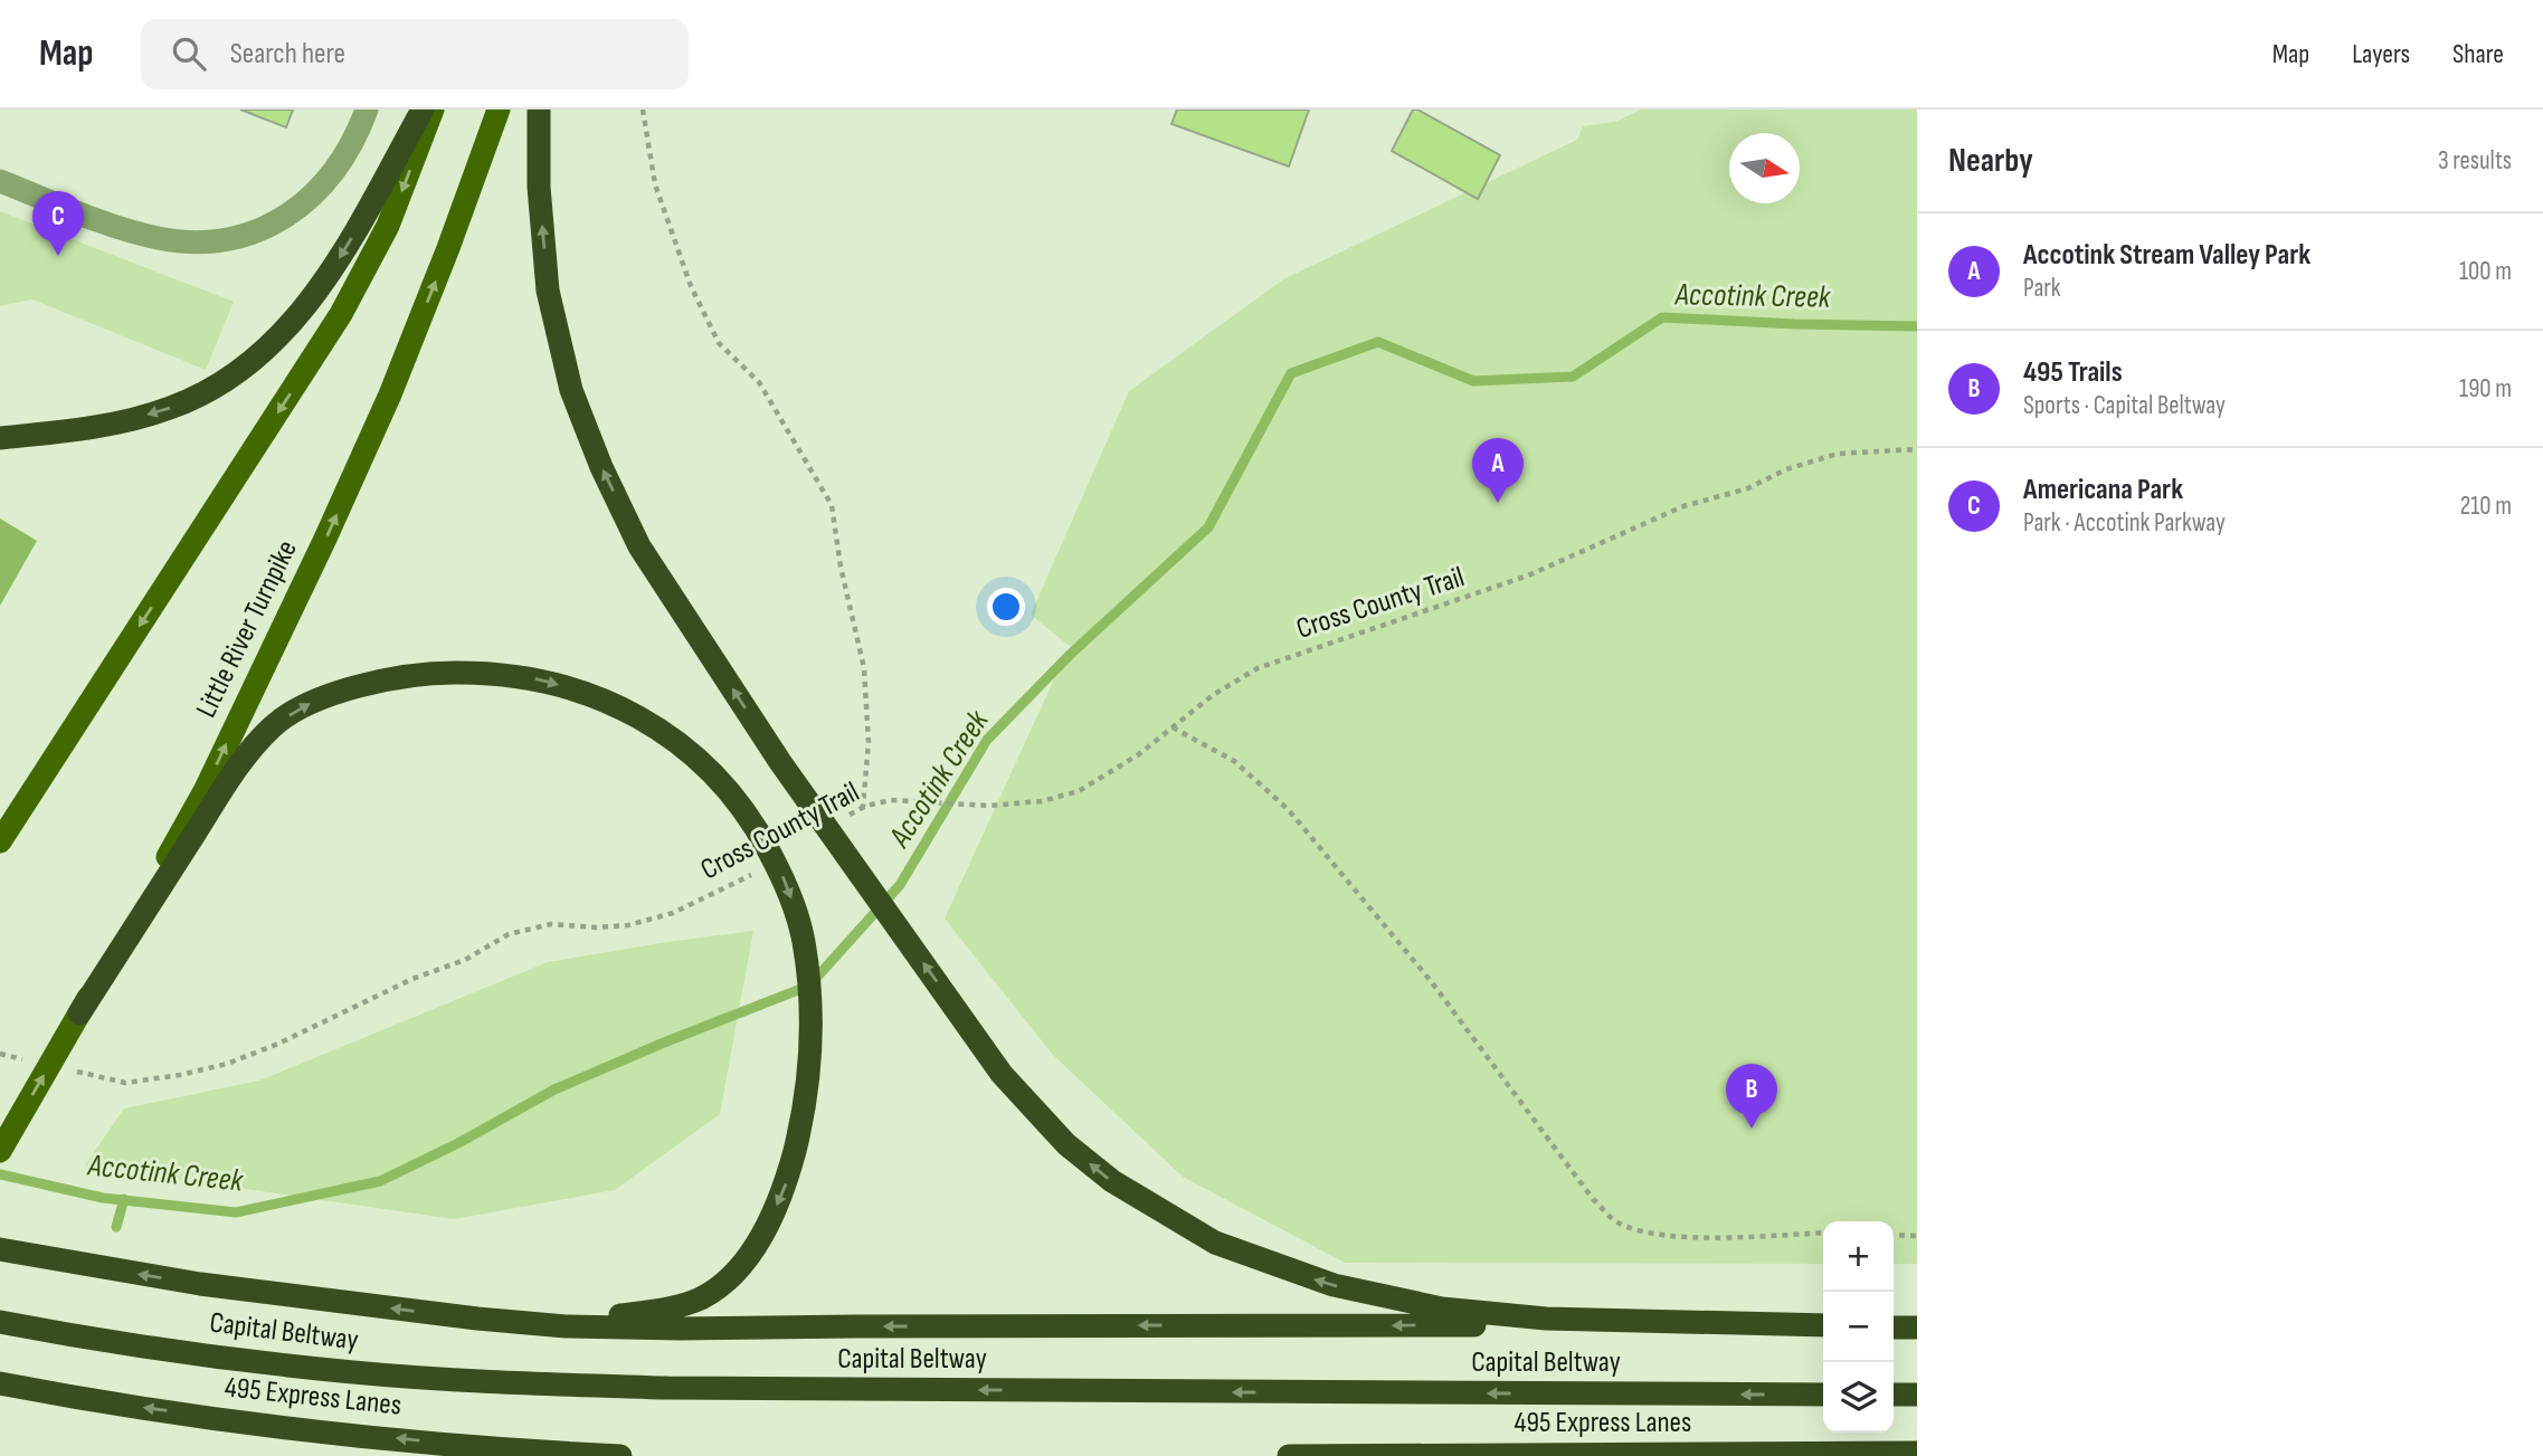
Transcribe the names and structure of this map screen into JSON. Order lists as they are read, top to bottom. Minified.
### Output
{"streets":{"highway":["Capital Beltway","495 Express Lanes"],"main road":["Little River Turnpike"],"path":["Cross County Trail"]},"water":["Accotink Creek"],"north":"right","page":{"header":"Map","search":"Search here","nav":["Map","Layers","Share"],"heading":["Nearby","3 results"],"pins":["C","A","B"],"list":[{"mark":"A","name":"Accotink Stream Valley Park","note":"Park","value":"100 m"},{"mark":"B","name":"495 Trails","note":"Sports · Capital Beltway","value":"190 m"},{"mark":"C","name":"Americana Park","note":"Park · Accotink Parkway","value":"210 m"}],"map_buttons":["+","−"]}}
